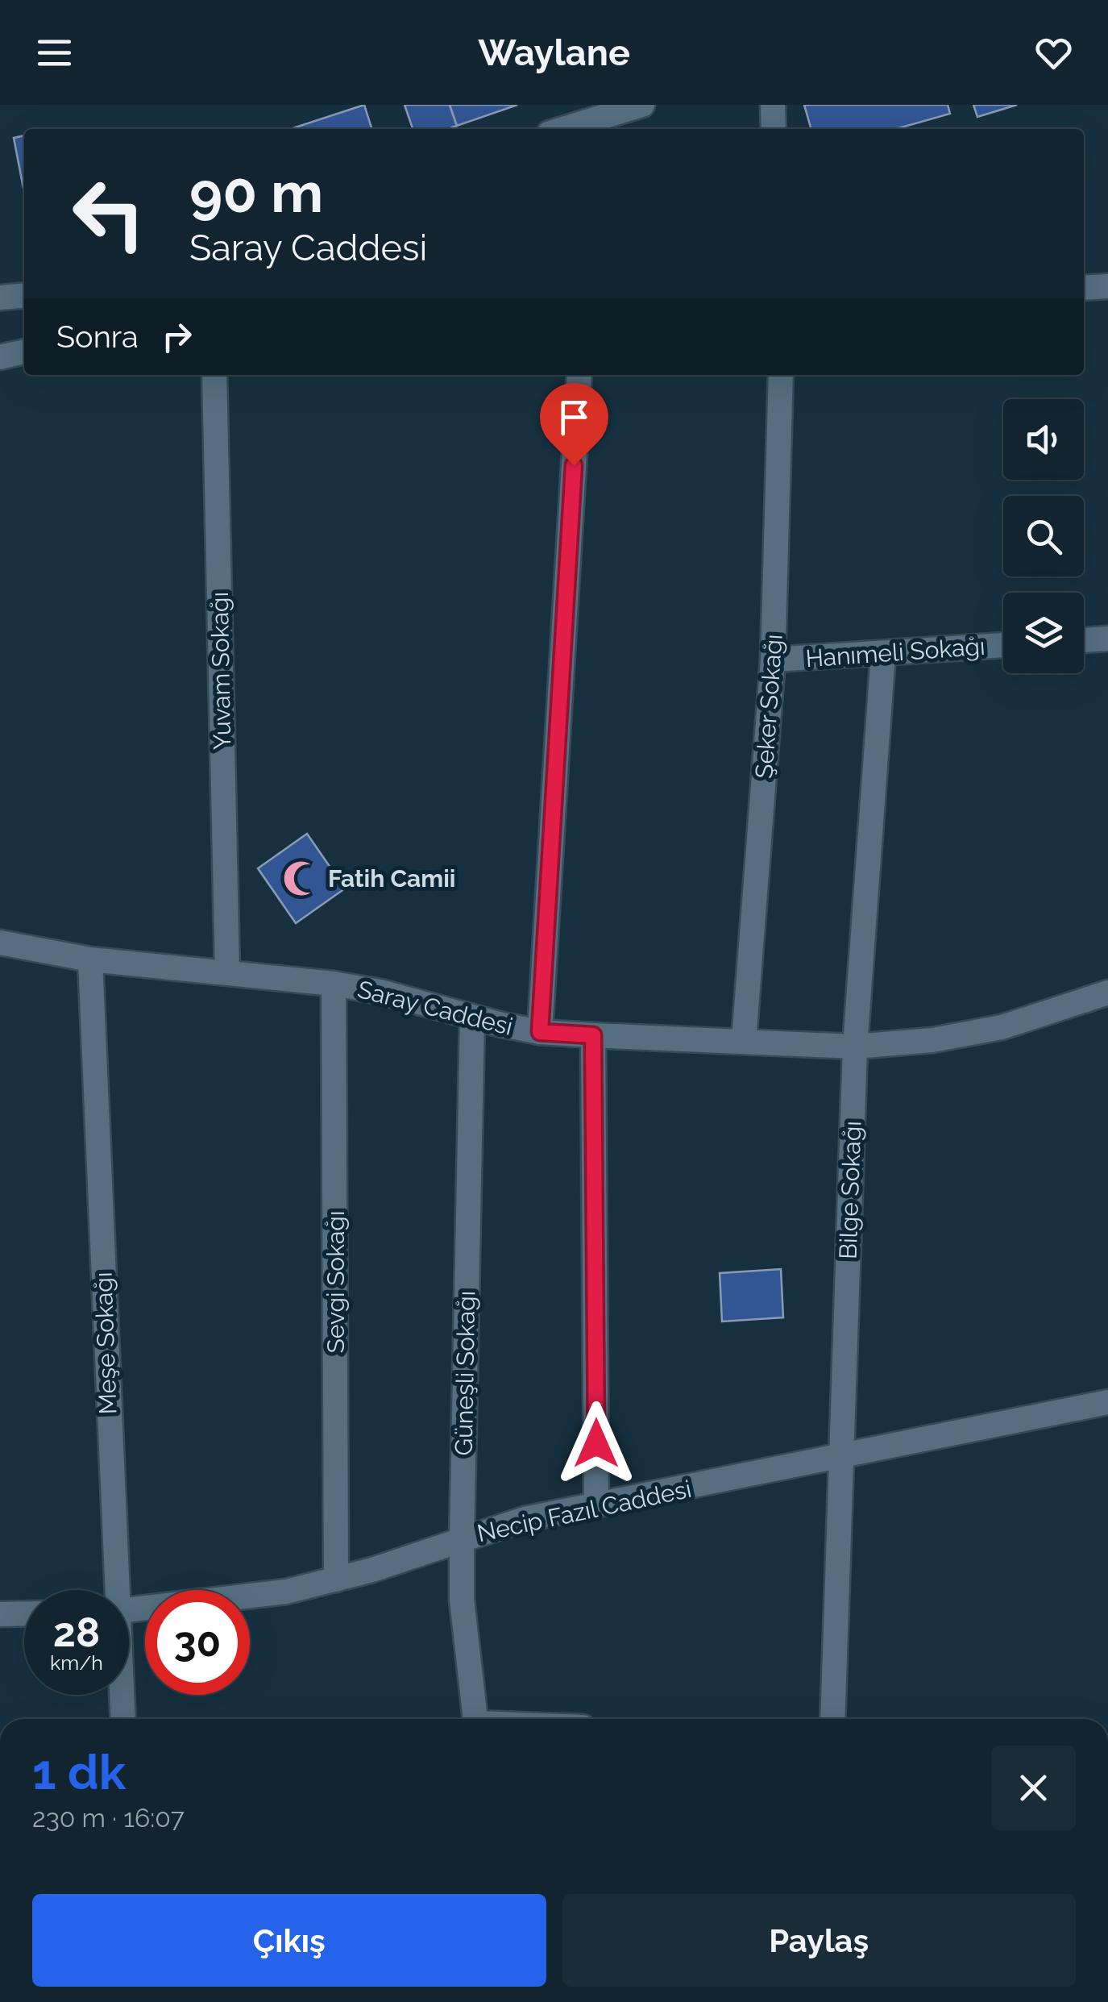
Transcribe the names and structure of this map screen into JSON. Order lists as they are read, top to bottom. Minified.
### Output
{"streets":{"street":["Hanımeli Sokağı","Yuvam Sokağı","Şeker Sokağı","Saray Caddesi","Bilge Sokağı","Sevgi Sokağı","Meşe Sokağı","Güneşli Sokağı","Necip Fazıl Caddesi"]},"crossings":[["Hanımeli Sokağı","Şeker Sokağı"],["Hanımeli Sokağı","Bilge Sokağı"],["Yuvam Sokağı","Saray Caddesi"],["Şeker Sokağı","Saray Caddesi"],["Saray Caddesi","Bilge Sokağı"],["Saray Caddesi","Sevgi Sokağı"],["Saray Caddesi","Meşe Sokağı"],["Saray Caddesi","Güneşli Sokağı"],["Bilge Sokağı","Necip Fazıl Caddesi"],["Sevgi Sokağı","Necip Fazıl Caddesi"],["Güneşli Sokağı","Necip Fazıl Caddesi"]],"places":{"mosque":["Fatih Camii"]},"page":{"header":"Waylane","turn":["90 m","Saray Caddesi"],"then":"Sonra","speed":"28 km/h","limit":"30","heading":["1 dk","230 m · 16:07"],"buttons":["Çıkış","Paylaş"]}}
